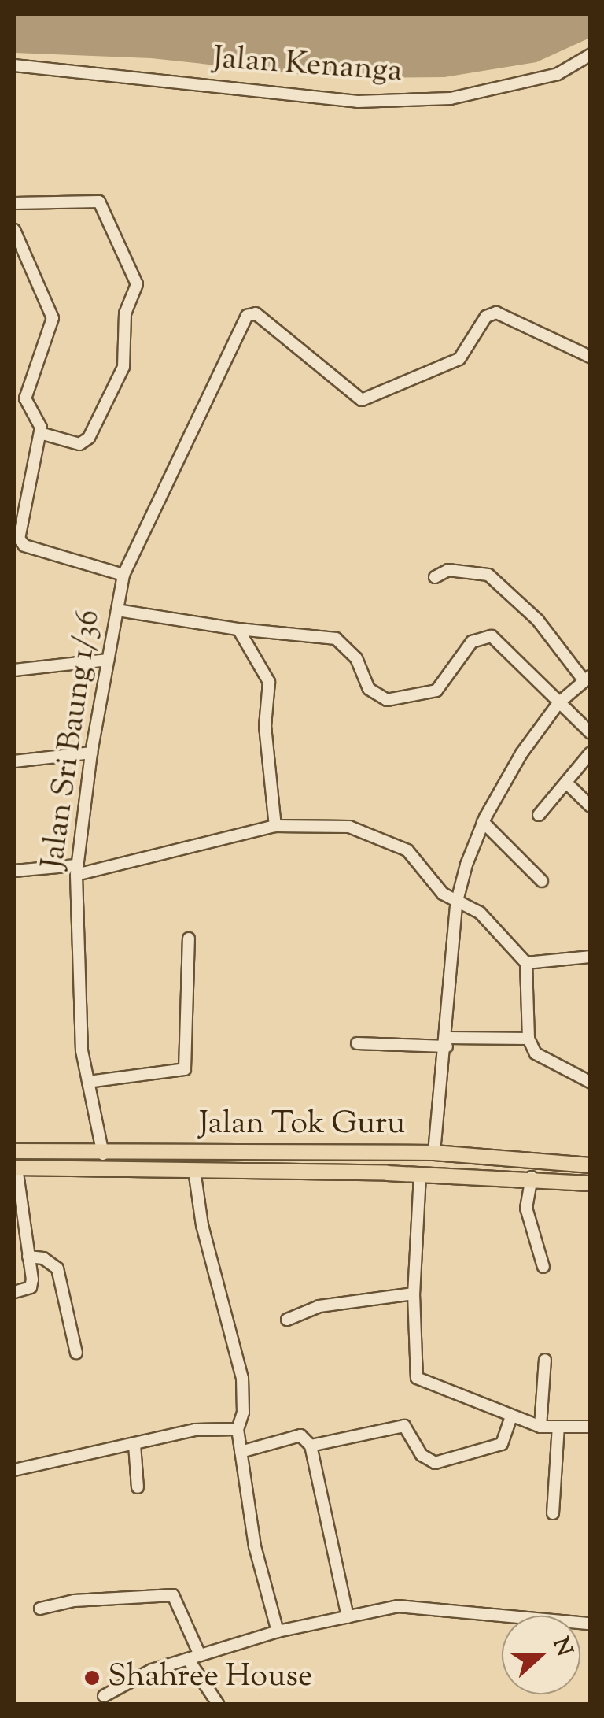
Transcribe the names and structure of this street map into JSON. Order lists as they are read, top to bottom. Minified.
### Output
{"streets":{"main road":["Jalan Tok Guru"],"street":["Jalan Kenanga","Jalan Sri Baung 1/36"]},"crossings":[["Jalan Sri Baung 1/36","Jalan Tok Guru"]],"places":["Shahree House"],"north":"right"}
